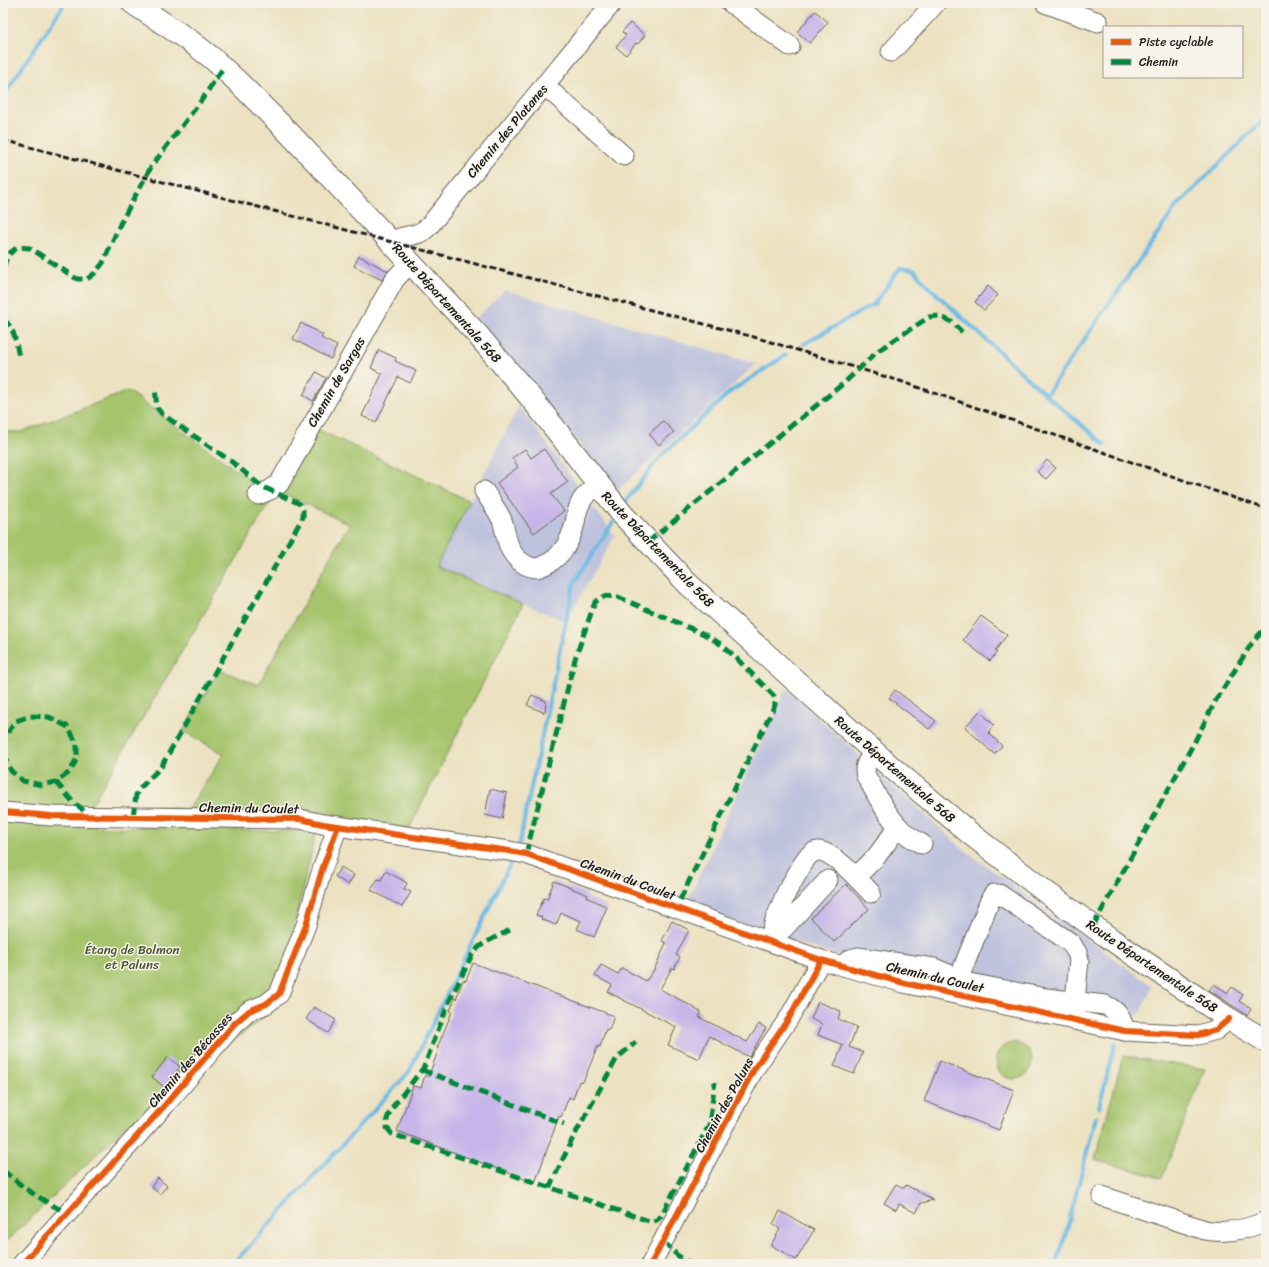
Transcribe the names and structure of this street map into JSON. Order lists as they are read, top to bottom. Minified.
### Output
{"streets":{"main road":["Route Départementale 568"],"street":["Chemin des Platanes","Chemin de Sargas","Chemin du Coulet","Chemin des Bécasses","Chemin des Paluns"]},"crossings":[["Chemin des Platanes","Route Départementale 568"],["Route Départementale 568","Chemin de Sargas"],["Route Départementale 568","Chemin du Coulet"],["Chemin du Coulet","Chemin des Bécasses"],["Chemin du Coulet","Chemin des Paluns"]],"parks":["Étang de Bolmon et Paluns"],"legend":["Piste cyclable","Chemin"]}
